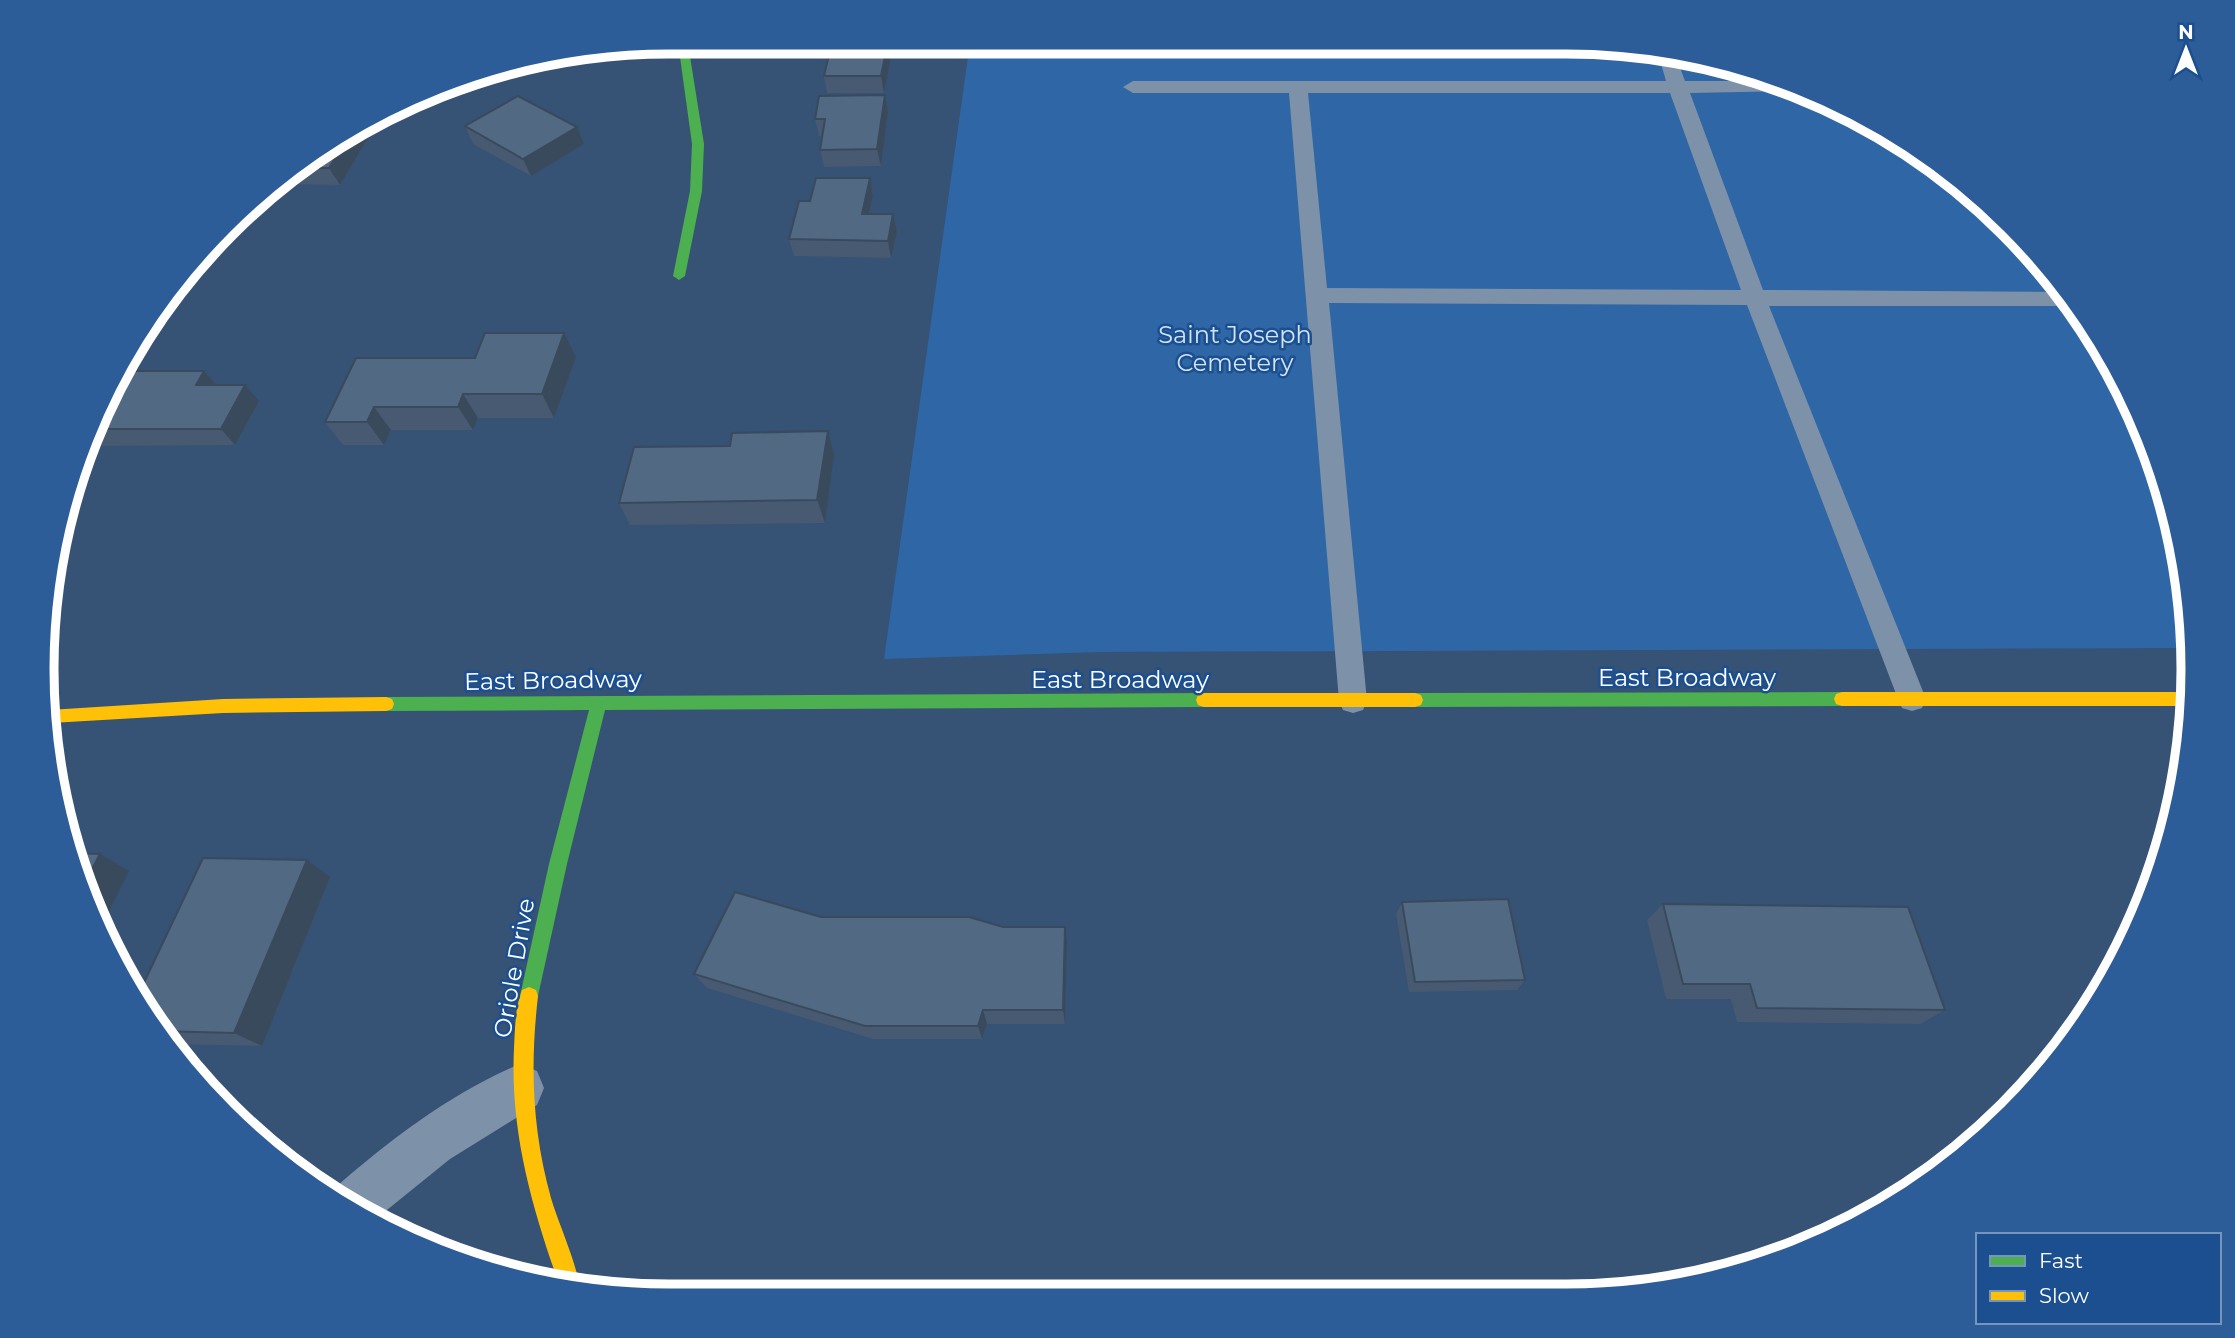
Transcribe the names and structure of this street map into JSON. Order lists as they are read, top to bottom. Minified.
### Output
{"streets":{"main road":["East Broadway","Oriole Drive"]},"crossings":[["East Broadway","Oriole Drive"]],"parks":["Saint Joseph Cemetery"],"legend":["Fast","Slow"],"north":"top"}
